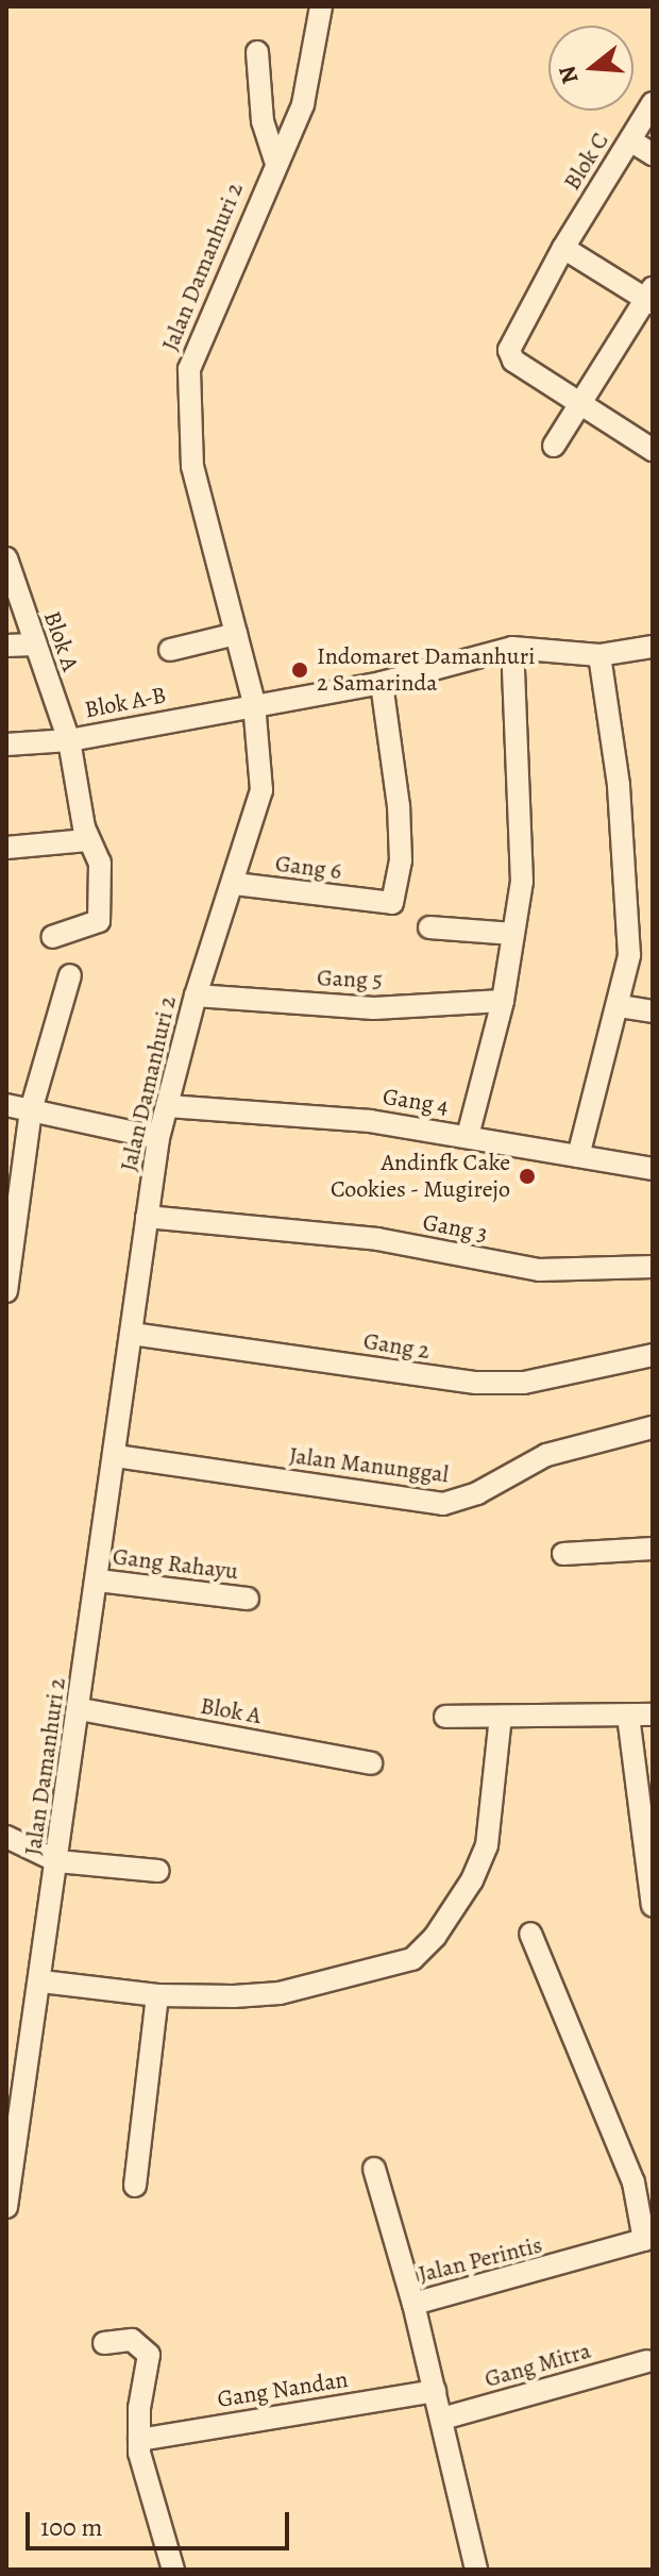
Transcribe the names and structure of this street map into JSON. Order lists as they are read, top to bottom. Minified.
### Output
{"streets":{"street":["Blok C","Jalan Damanhuri 2","Blok A","Blok A-B","Gang 6","Gang 5","Gang 4","Gang 3","Gang 2","Jalan Manunggal","Gang Rahayu","Jalan Perintis","Gang Mitra","Gang Nandan"]},"crossings":[["Jalan Damanhuri 2","Blok A"],["Jalan Damanhuri 2","Blok A-B"],["Jalan Damanhuri 2","Gang 6"],["Jalan Damanhuri 2","Gang 5"],["Jalan Damanhuri 2","Gang 4"],["Jalan Damanhuri 2","Gang 3"],["Jalan Damanhuri 2","Gang 2"],["Jalan Damanhuri 2","Jalan Manunggal"],["Jalan Damanhuri 2","Gang Rahayu"],["Blok A","Blok A-B"],["Blok A-B","Gang 6"],["Jalan Perintis","Gang Mitra"],["Jalan Perintis","Gang Nandan"]],"places":["Indomaret Damanhuri 2 Samarinda","Andinfk Cake Cookies - Mugirejo"],"scale_bar":"100 m","north":"left"}
